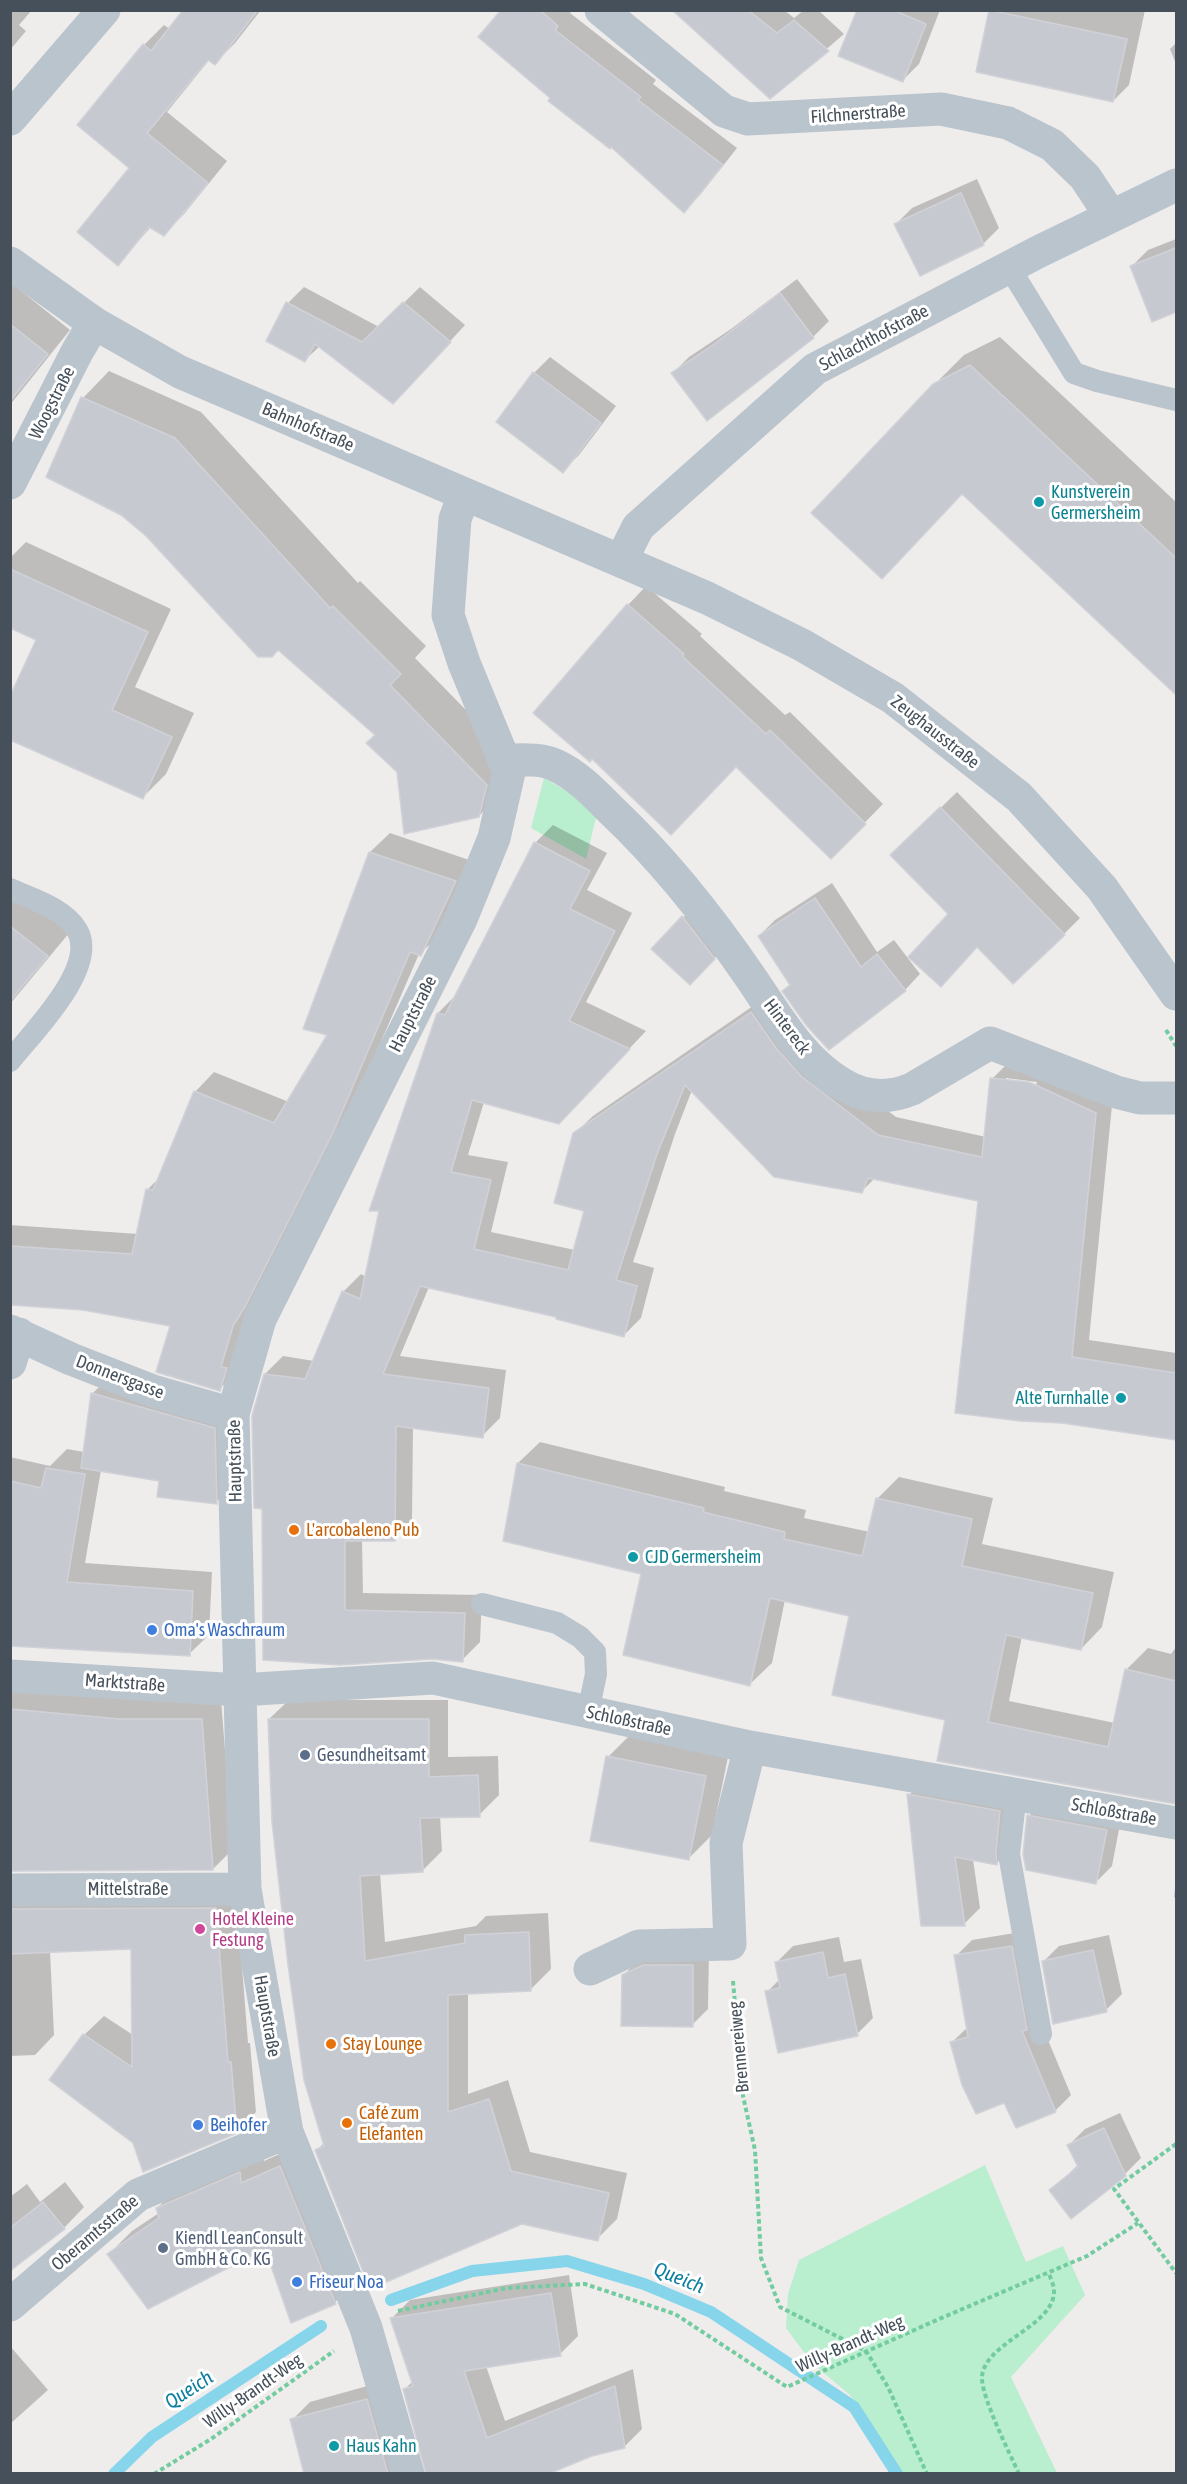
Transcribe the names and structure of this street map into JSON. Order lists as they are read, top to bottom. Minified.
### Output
{"streets":{"street":["Filchnerstraße","Schlachthofstraße","Woogstraße","Bahnhofstraße","Zeughausstraße","Hauptstraße","Hintereck","Donnersgasse","Marktstraße","Schloßstraße","Mittelstraße","Oberamtsstraße"],"path":["Brennereiweg","Willy-Brandt-Weg"]},"crossings":[["Filchnerstraße","Schlachthofstraße"],["Schlachthofstraße","Bahnhofstraße"],["Schlachthofstraße","Zeughausstraße"],["Woogstraße","Bahnhofstraße"],["Bahnhofstraße","Zeughausstraße"],["Bahnhofstraße","Hauptstraße"],["Hauptstraße","Hintereck"],["Hauptstraße","Donnersgasse"],["Hauptstraße","Marktstraße"],["Hauptstraße","Schloßstraße"],["Hauptstraße","Mittelstraße"],["Hauptstraße","Oberamtsstraße"],["Hauptstraße","Willy-Brandt-Weg"],["Marktstraße","Schloßstraße"],["Brennereiweg","Willy-Brandt-Weg"]],"water":["Queich"],"places":["Kunstverein Germersheim","Alte Turnhalle","L'arcobaleno Pub","CJD Germersheim","Oma's Waschraum","Gesundheitsamt","Hotel Kleine Festung","Stay Lounge","Café zum Elefanten","Beihofer","Kiendl LeanConsult GmbH & Co. KG","Friseur Noa","Haus Kahn"]}
